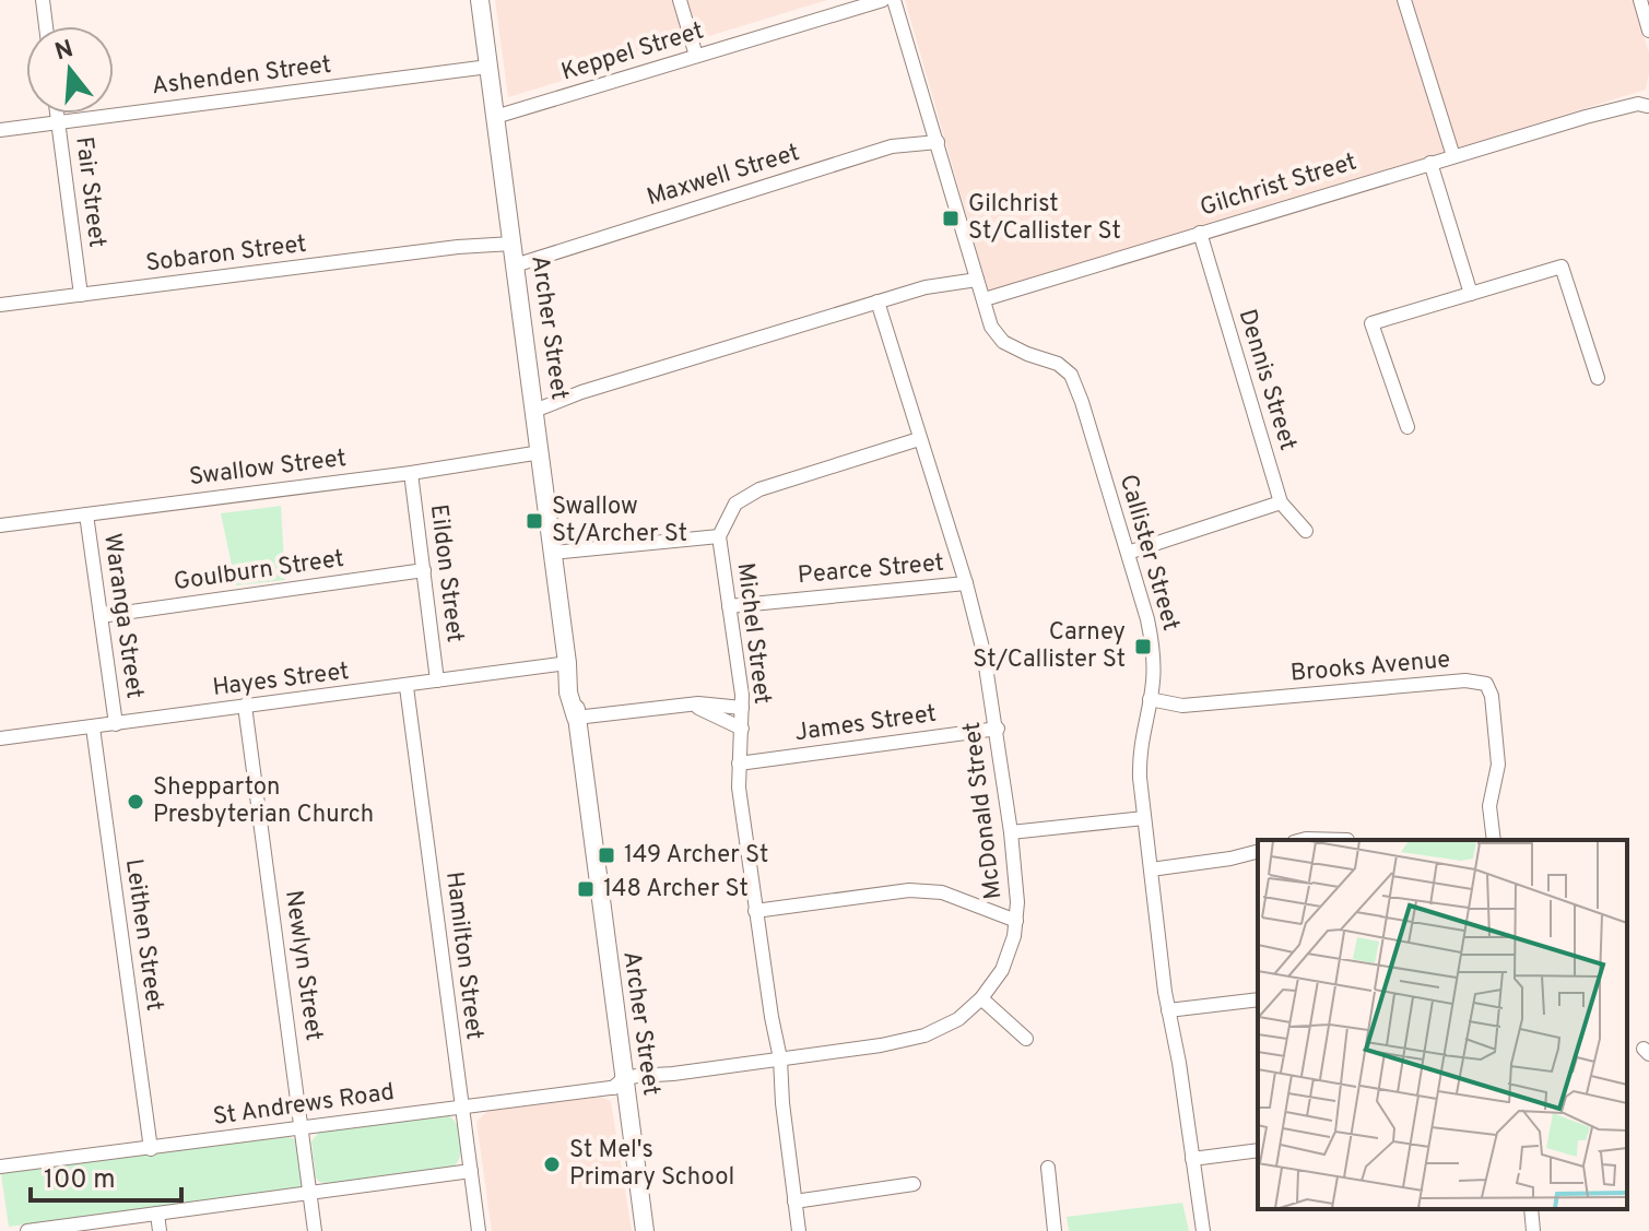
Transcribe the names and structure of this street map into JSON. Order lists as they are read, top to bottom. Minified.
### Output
{"streets":{"main road":["Archer Street"],"street":["Keppel Street","Ashenden Street","Maxwell Street","Gilchrist Street","Fair Street","Sobaron Street","Dennis Street","Swallow Street","Callister Street","Pearce Street","Goulburn Street","Eildon Street","Waranga Street","Michel Street","Brooks Avenue","Hayes Street","James Street","McDonald Street","Leithen Street","Hamilton Street","Newlyn Street","St Andrews Road"]},"crossings":[["Keppel Street","Archer Street"],["Ashenden Street","Fair Street"],["Ashenden Street","Archer Street"],["Maxwell Street","Sobaron Street"],["Maxwell Street","Archer Street"],["Maxwell Street","Callister Street"],["Gilchrist Street","Dennis Street"],["Gilchrist Street","Callister Street"],["Fair Street","Sobaron Street"],["Sobaron Street","Archer Street"],["Archer Street","Swallow Street"],["Archer Street","Hayes Street"],["Archer Street","McDonald Street"],["Archer Street","St Andrews Road"],["Swallow Street","Eildon Street"],["Swallow Street","Waranga Street"],["Callister Street","Brooks Avenue"],["Pearce Street","Michel Street"],["Pearce Street","McDonald Street"],["Goulburn Street","Eildon Street"],["Goulburn Street","Waranga Street"],["Eildon Street","Hayes Street"],["Waranga Street","Hayes Street"],["Michel Street","James Street"],["Michel Street","McDonald Street"],["Hayes Street","Leithen Street"],["Hayes Street","Hamilton Street"],["Hayes Street","Newlyn Street"],["James Street","McDonald Street"],["McDonald Street","St Andrews Road"],["Leithen Street","St Andrews Road"],["Hamilton Street","St Andrews Road"],["Newlyn Street","St Andrews Road"]],"places":{"transit":["Gilchrist St/Callister St","Swallow St/Archer St","Carney St/Callister St","149 Archer St","148 Archer St"],"other":["Shepparton Presbyterian Church","St Mel's Primary School"]},"scale_bar":"100 m","north":"top"}
